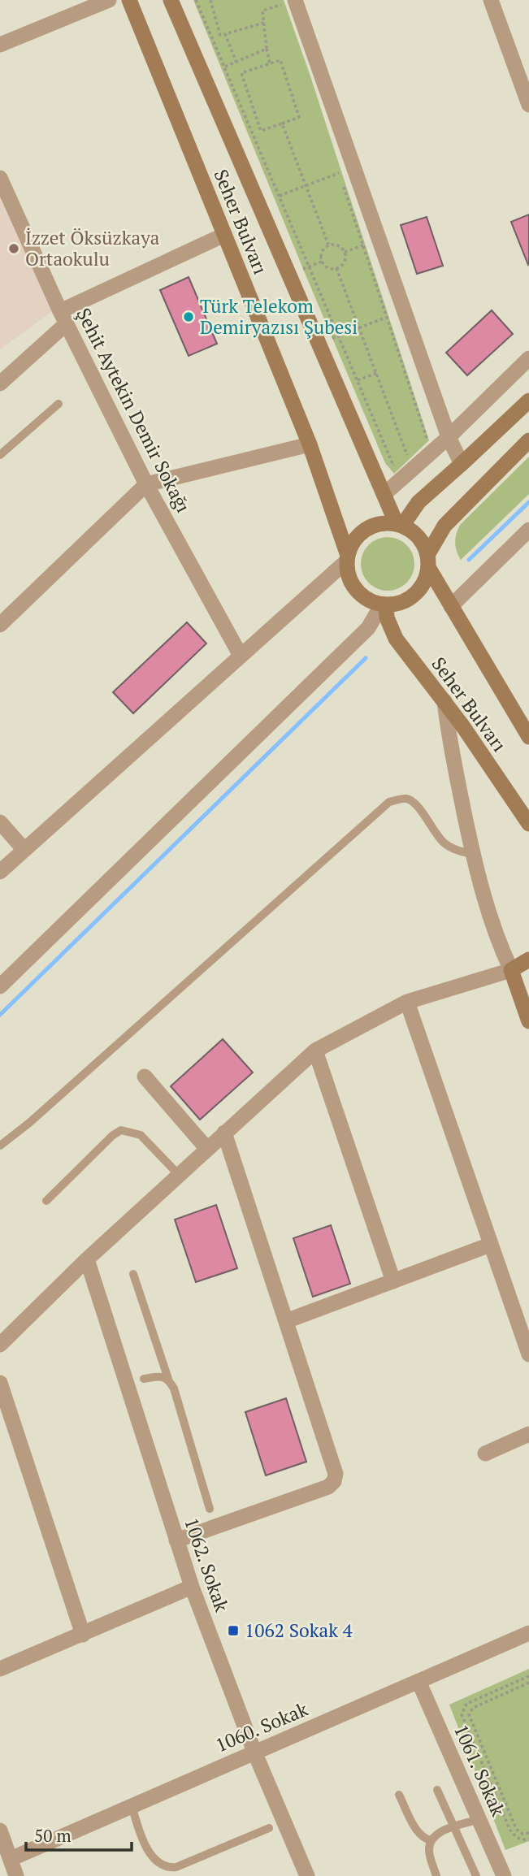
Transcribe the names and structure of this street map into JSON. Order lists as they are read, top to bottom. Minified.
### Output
{"streets":{"main road":["Seher Bulvarı"],"street":["Şehit Aytekin Demir Sokağı","1062. Sokak","1060. Sokak","1061. Sokak"]},"crossings":[["1062. Sokak","1060. Sokak"],["1060. Sokak","1061. Sokak"]],"places":{"other":["İzzet Öksüzkaya Ortaokulu","Türk Telekom Demiryazısı Şubesi"],"transit":["1062 Sokak 4"]},"scale_bar":"50 m"}
